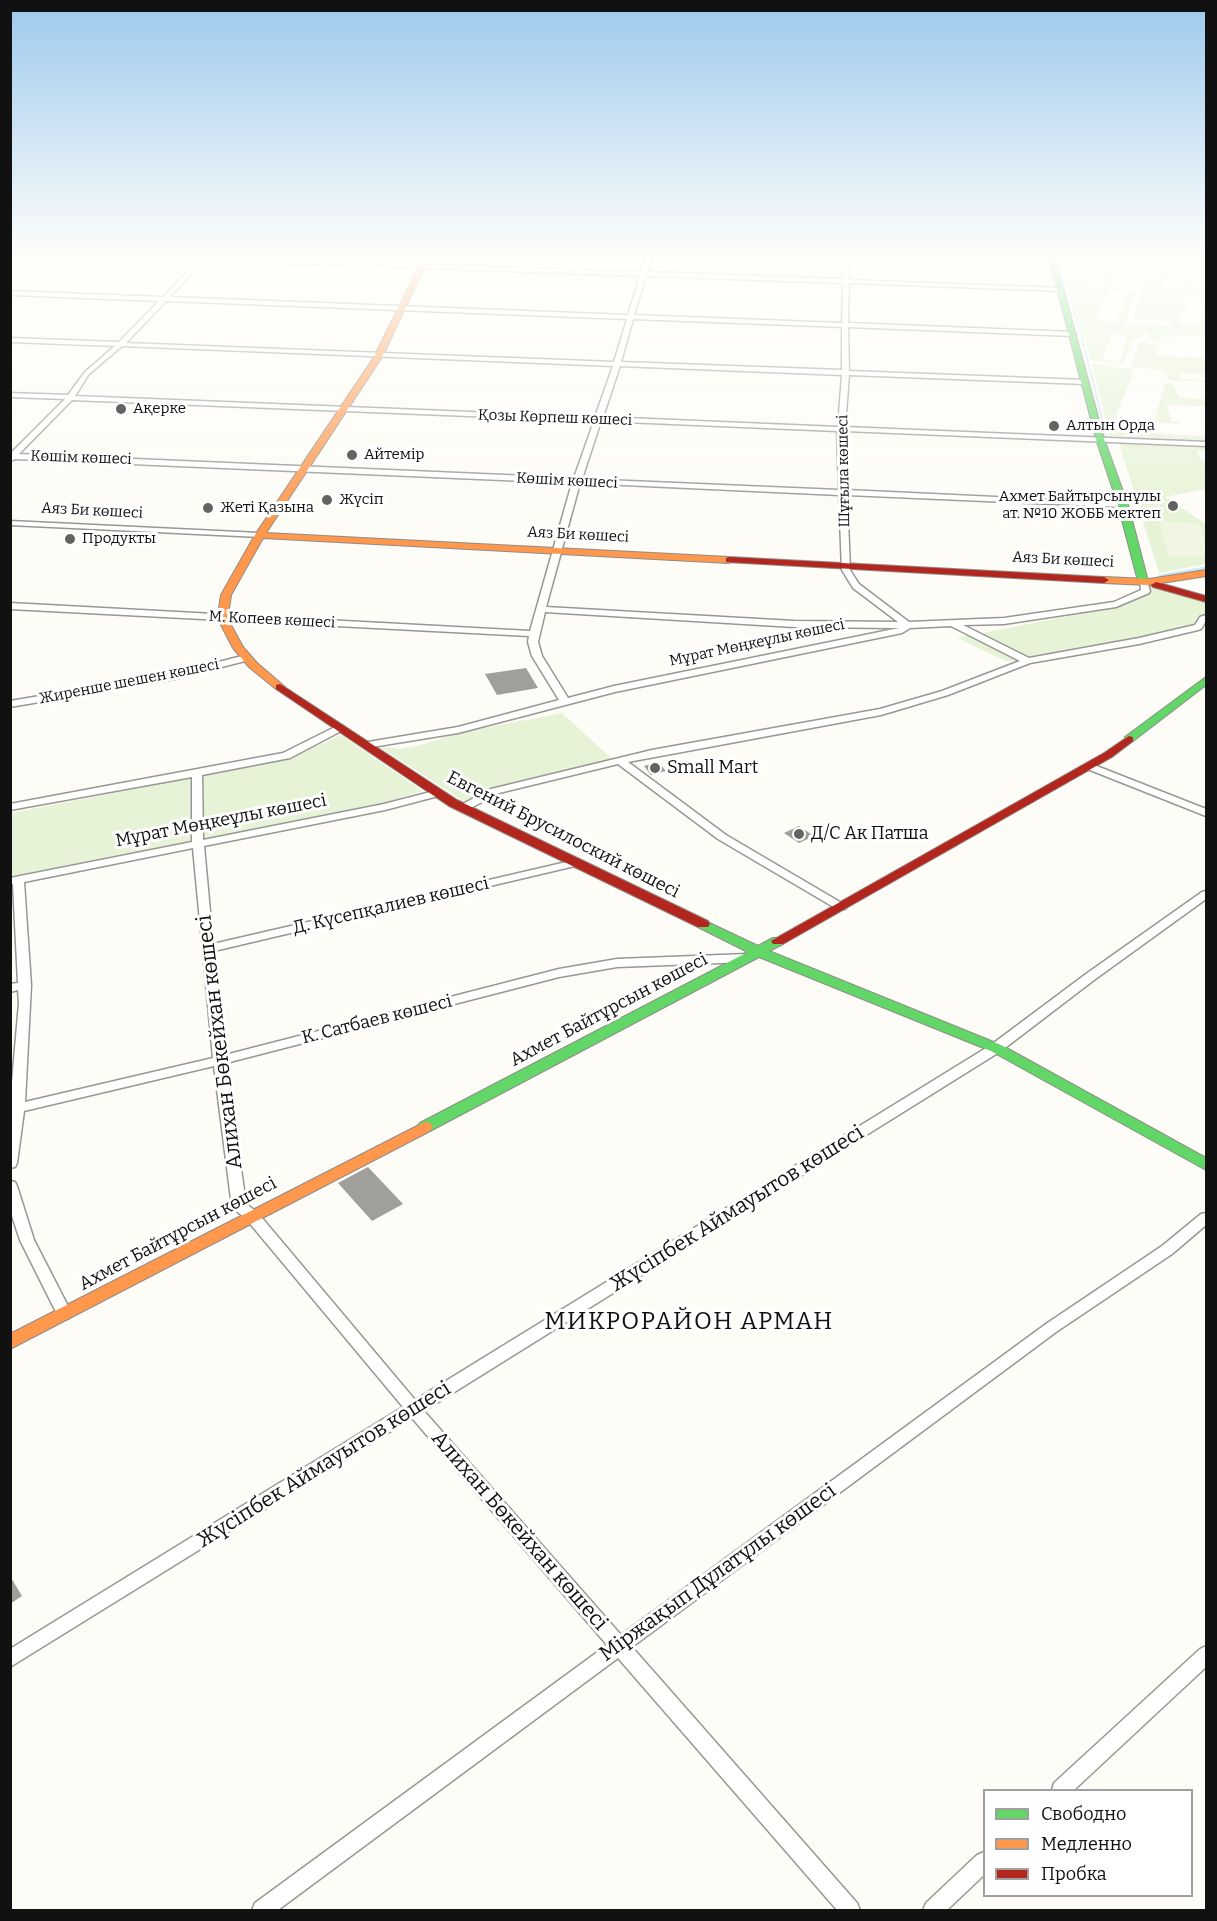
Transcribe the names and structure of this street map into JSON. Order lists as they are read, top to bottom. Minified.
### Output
{"streets":{"main road":["Аяз Би көшесі","Евгений Брусилоский көшесі","Ахмет Байтұрсын көшесі"],"street":["Қозы Көрпеш көшесі","Көшім көшесі","Шұғыла көшесі","М. Копеев көшесі","Мұрат Мөңкеұлы көшесі","Жиренше шешен көшесі","Д. Күсепқалиев көшесі","К. Сатбаев көшесі","Алихан Бөкейхан көшесі","Жүсіпбек Аймауытов көшесі","Міржақып Дұлатұлы көшесі"]},"crossings":[["Қозы Көрпеш көшесі","Шұғыла көшесі"],["Көшім көшесі","Шұғыла көшесі"],["Шұғыла көшесі","Аяз Би көшесі"],["Аяз Би көшесі","Мұрат Мөңкеұлы көшесі"],["М. Копеев көшесі","Евгений Брусилоский көшесі"],["Мұрат Мөңкеұлы көшесі","Евгений Брусилоский көшесі"],["Мұрат Мөңкеұлы көшесі","Алихан Бөкейхан көшесі"],["Жиренше шешен көшесі","Евгений Брусилоский көшесі"],["Евгений Брусилоский көшесі","Д. Күсепқалиев көшесі"],["Евгений Брусилоский көшесі","Ахмет Байтұрсын көшесі"],["Евгений Брусилоский көшесі","К. Сатбаев көшесі"],["Евгений Брусилоский көшесі","Жүсіпбек Аймауытов көшесі"],["Д. Күсепқалиев көшесі","Алихан Бөкейхан көшесі"],["Ахмет Байтұрсын көшесі","К. Сатбаев көшесі"],["Ахмет Байтұрсын көшесі","Алихан Бөкейхан көшесі"],["К. Сатбаев көшесі","Алихан Бөкейхан көшесі"],["Алихан Бөкейхан көшесі","Жүсіпбек Аймауытов көшесі"],["Алихан Бөкейхан көшесі","Міржақып Дұлатұлы көшесі"]],"districts":["МИКРОРАЙОН АРМАН"],"places":["Ақерке","Алтын Орда","Айтемір","Жүсіп","Ахмет Байтырсынұлы ат. №10 ЖОББ мектеп","Жеті Қазына","Продукты","Small Mart","Д/С Ак Патша"],"legend":["Свободно","Медленно","Пробка"]}
